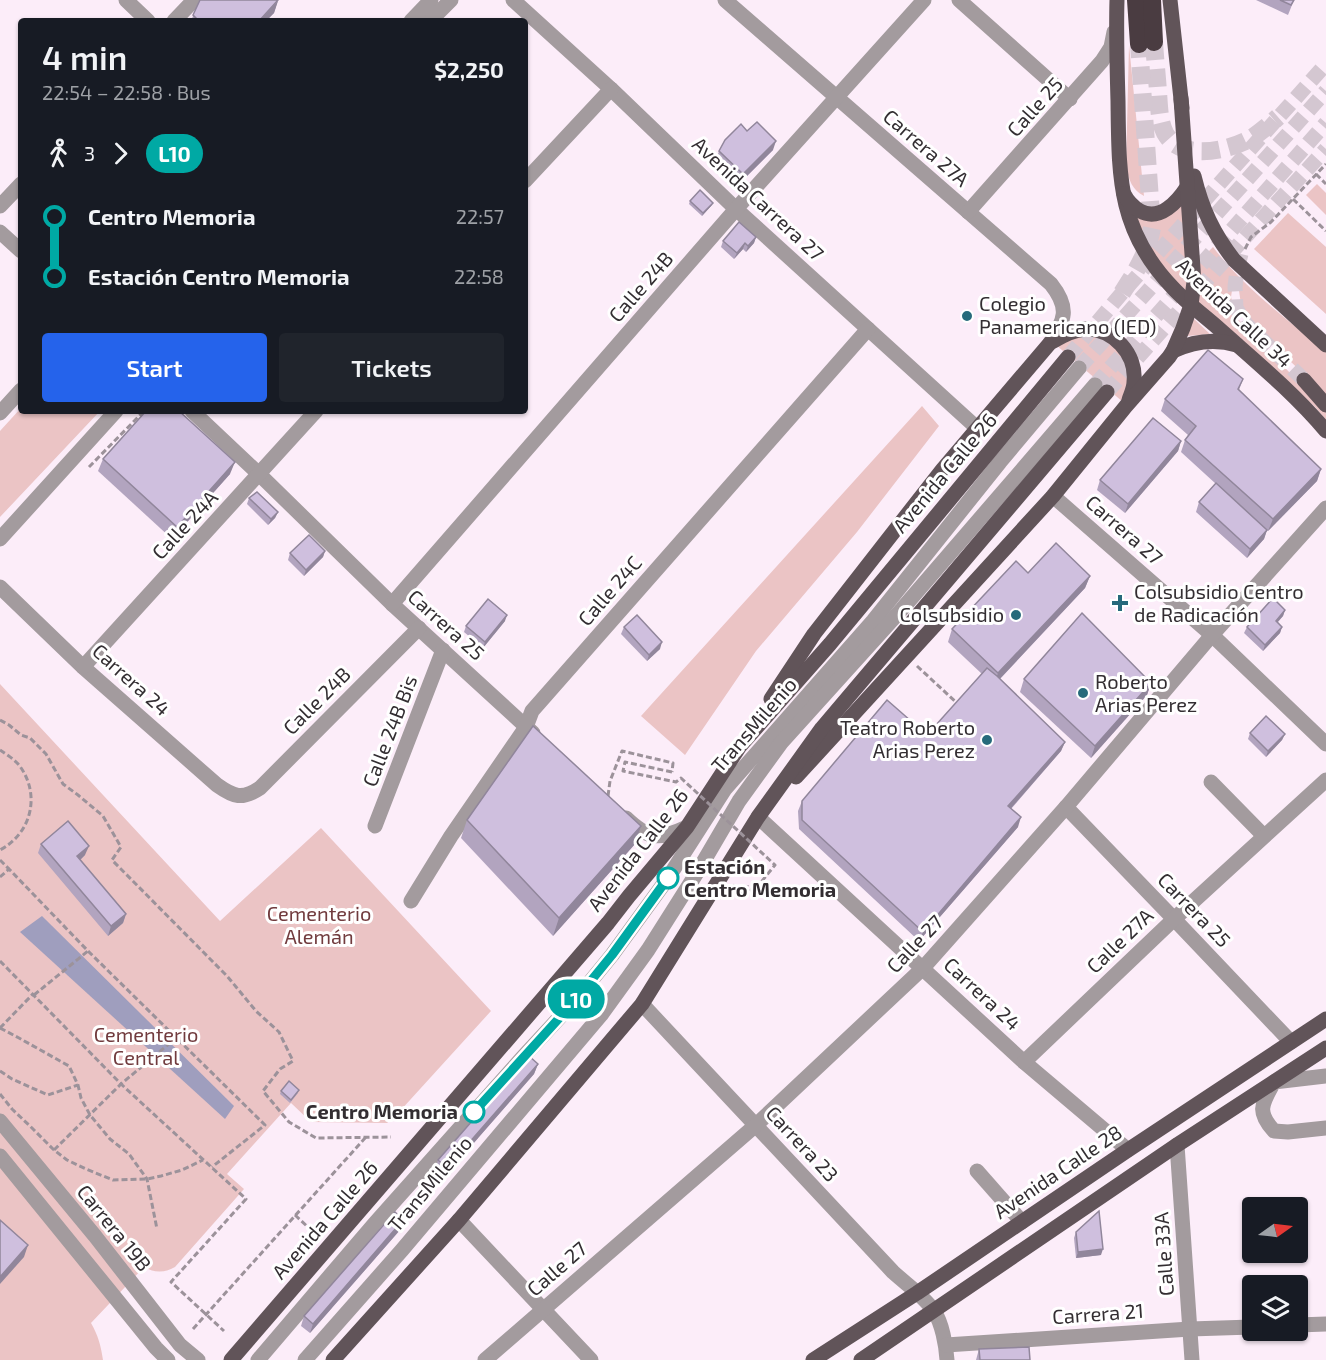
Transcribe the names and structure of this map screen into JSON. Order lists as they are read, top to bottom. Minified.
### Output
{"streets":{"main road":["Avenida Calle 34","Avenida Calle 26","Avenida Calle 28"],"street":["Calle 25","Carrera 27A","Avenida Carrera 27","Calle 24B","Calle 24A","Carrera 27","Calle 24C","Carrera 25","Carrera 24","TransMilenio","Calle 24B Bis","Calle 27A","Calle 27","Carrera 23","Carrera 19B","Calle 33A","Carrera 21"]},"crossings":[["Calle 25","Carrera 27A"],["Calle 25","Avenida Calle 34"],["Carrera 27A","Calle 24B"],["Avenida Carrera 27","Calle 24B"],["Avenida Carrera 27","Calle 24C"],["Calle 24B","Carrera 25"],["Calle 24B","Carrera 24"],["Avenida Calle 26","TransMilenio"],["Calle 24A","Carrera 25"],["Calle 24A","Carrera 24"],["Carrera 27","Calle 27"],["Calle 24C","Carrera 25"],["Carrera 25","Calle 24B Bis"],["Carrera 25","Calle 27A"],["Carrera 25","Calle 27"],["Carrera 25","Avenida Calle 28"],["Carrera 24","Calle 27A"],["Carrera 24","Calle 27"],["Carrera 24","Avenida Calle 28"],["Calle 27","Carrera 23"],["Carrera 23","Avenida Calle 28"],["Calle 33A","Carrera 21"]],"parks":["Cementerio Alemán","Cementerio Central"],"places":{"other":["Colegio Panamericano (IED)","Colsubsidio","Roberto Arias Perez","Teatro Roberto Arias Perez","Estación Centro Memoria","Centro Memoria"],"health":["Colsubsidio Centro de Radicación"]},"lines":["bus line L10"],"north":"right","page":{"on_map":"L10","heading":["4 min","22:54 – 22:58 · Bus","$2,250"],"legs":["3","L10"],"list":[{"name":"Centro Memoria","value":"22:57"},{"name":"Estación Centro Memoria","value":"22:58"}],"buttons":["Start","Tickets"]}}
